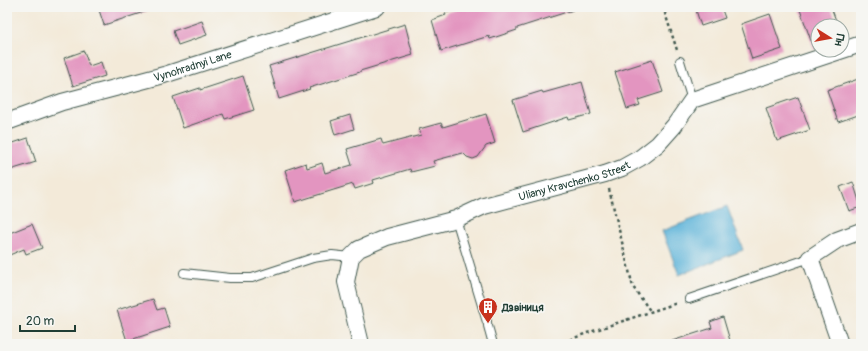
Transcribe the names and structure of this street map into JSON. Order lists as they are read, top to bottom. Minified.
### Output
{"streets":{"street":["Vynohradnyi Lane","Uliany Kravchenko Street"]},"places":{"building":["Дзвіниця"]},"scale_bar":"20 m","north":"right"}
